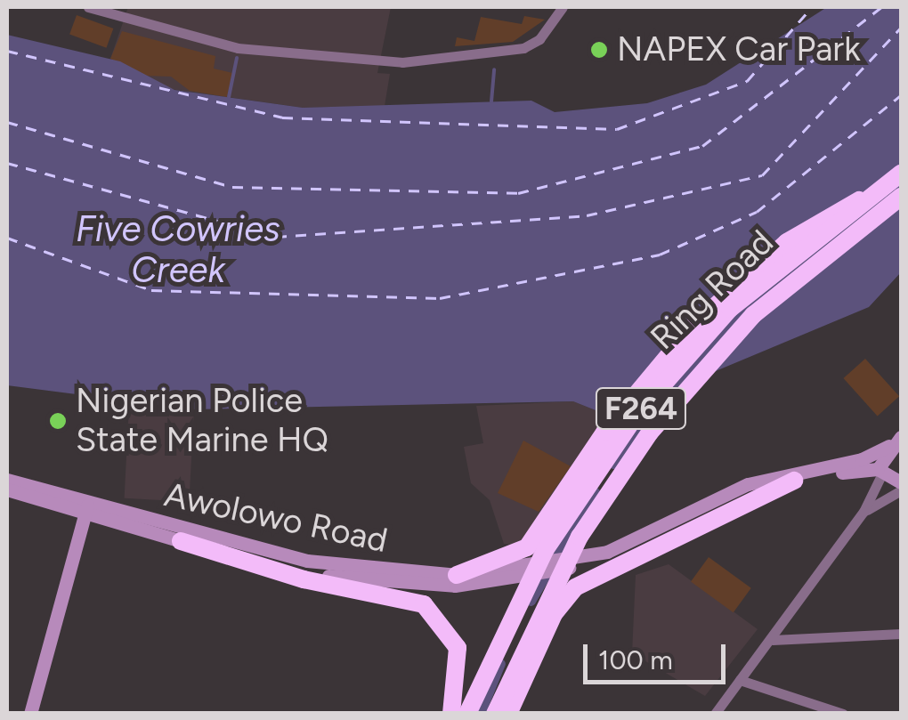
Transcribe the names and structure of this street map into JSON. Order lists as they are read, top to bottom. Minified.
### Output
{"streets":{"highway":["Ring Road","F264"],"main road":["Awolowo Road"]},"water":["Five Cowries Creek"],"places":["NAPEX Car Park","Nigerian Police State Marine HQ"],"scale_bar":"100 m"}
